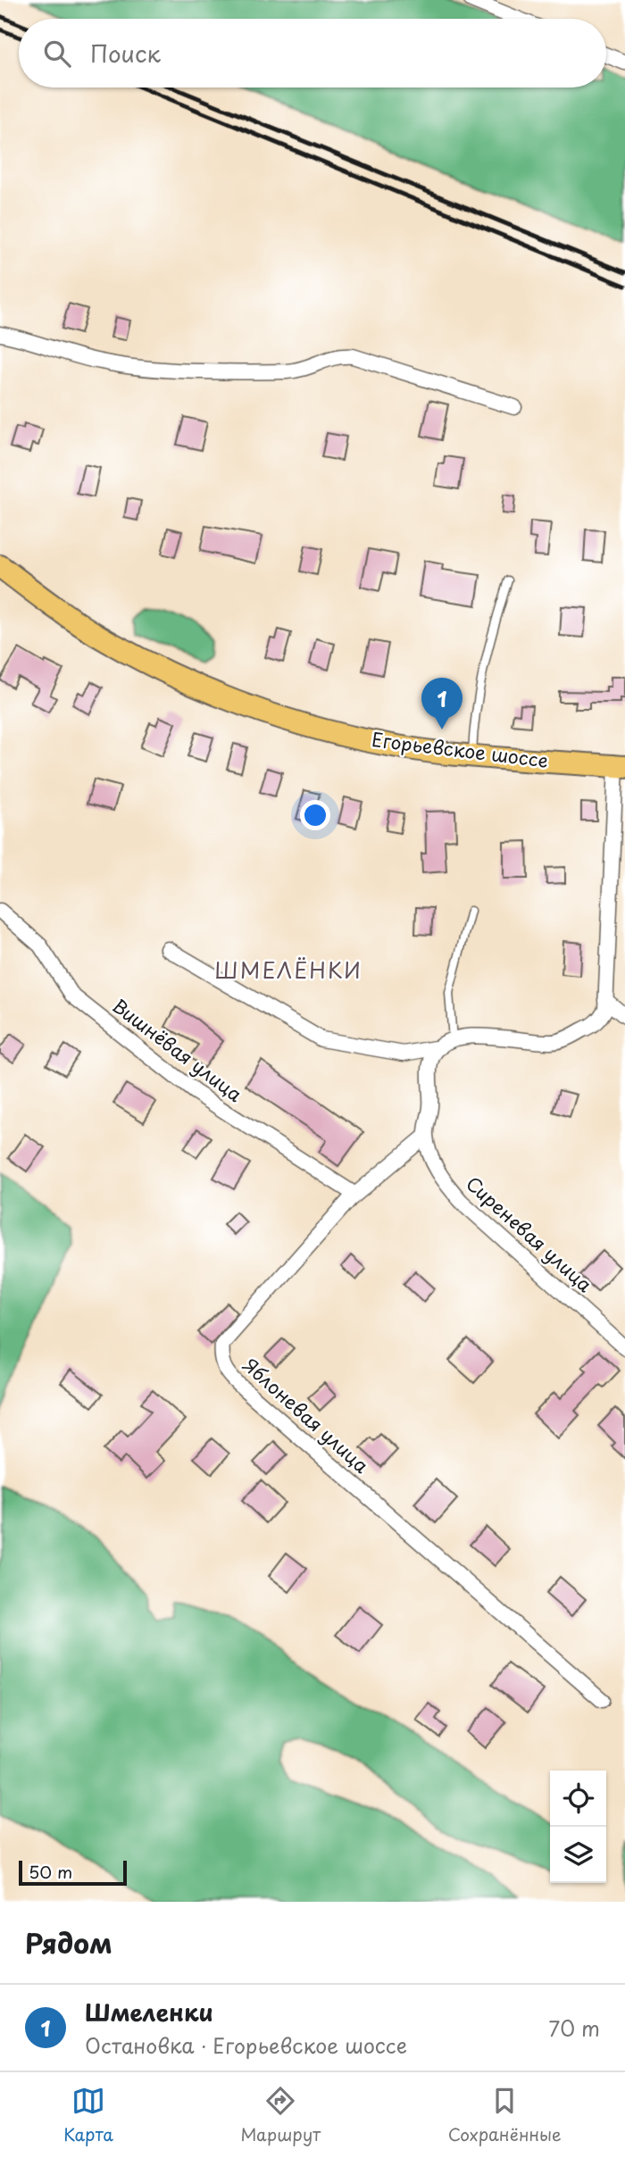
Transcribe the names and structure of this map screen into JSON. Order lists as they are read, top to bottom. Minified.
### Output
{"streets":{"main road":["Егорьевское шоссе"],"street":["Вишнёвая улица","Сиреневая улица","Яблоневая улица"]},"crossings":[["Вишнёвая улица","Яблоневая улица"],["Сиреневая улица","Яблоневая улица"]],"districts":["ШМЕЛЁНКИ"],"scale_bar":"50 m","page":{"search":"Поиск","pins":"1","scale":"50 m","heading":"Рядом","list":[{"mark":"1","name":"Шмеленки","note":"Остановка · Егорьевское шоссе","value":"70 m"}],"nav":["Карта","Маршрут","Сохранённые"]}}
